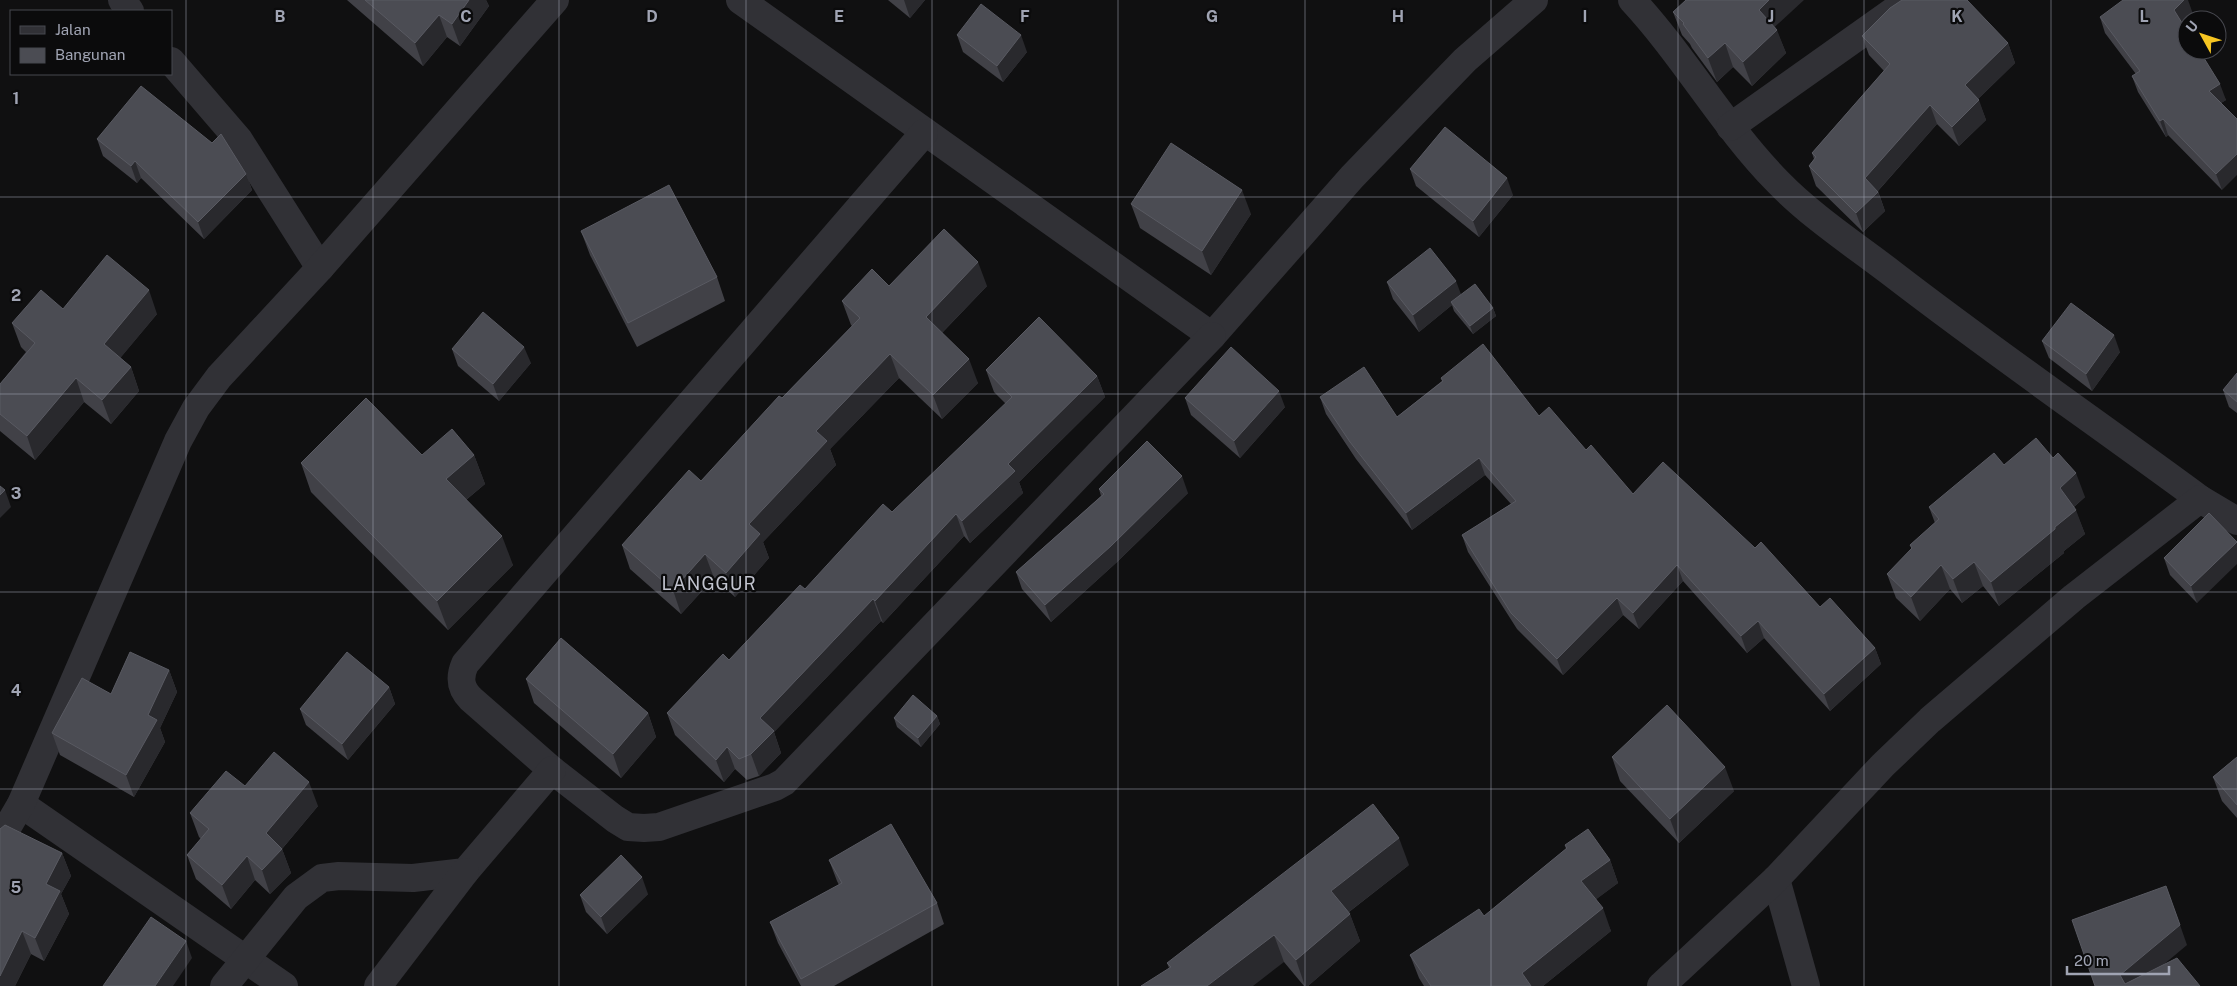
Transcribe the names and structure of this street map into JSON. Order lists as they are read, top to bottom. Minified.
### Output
{"districts":["LANGGUR"],"legend":["Jalan","Bangunan"],"scale_bar":"20 m","north":"top left","grid":{"columns":["B","C","D","E","F","G","H","I","J","K","L"],"rows":["1","2","3","4","5"]}}
